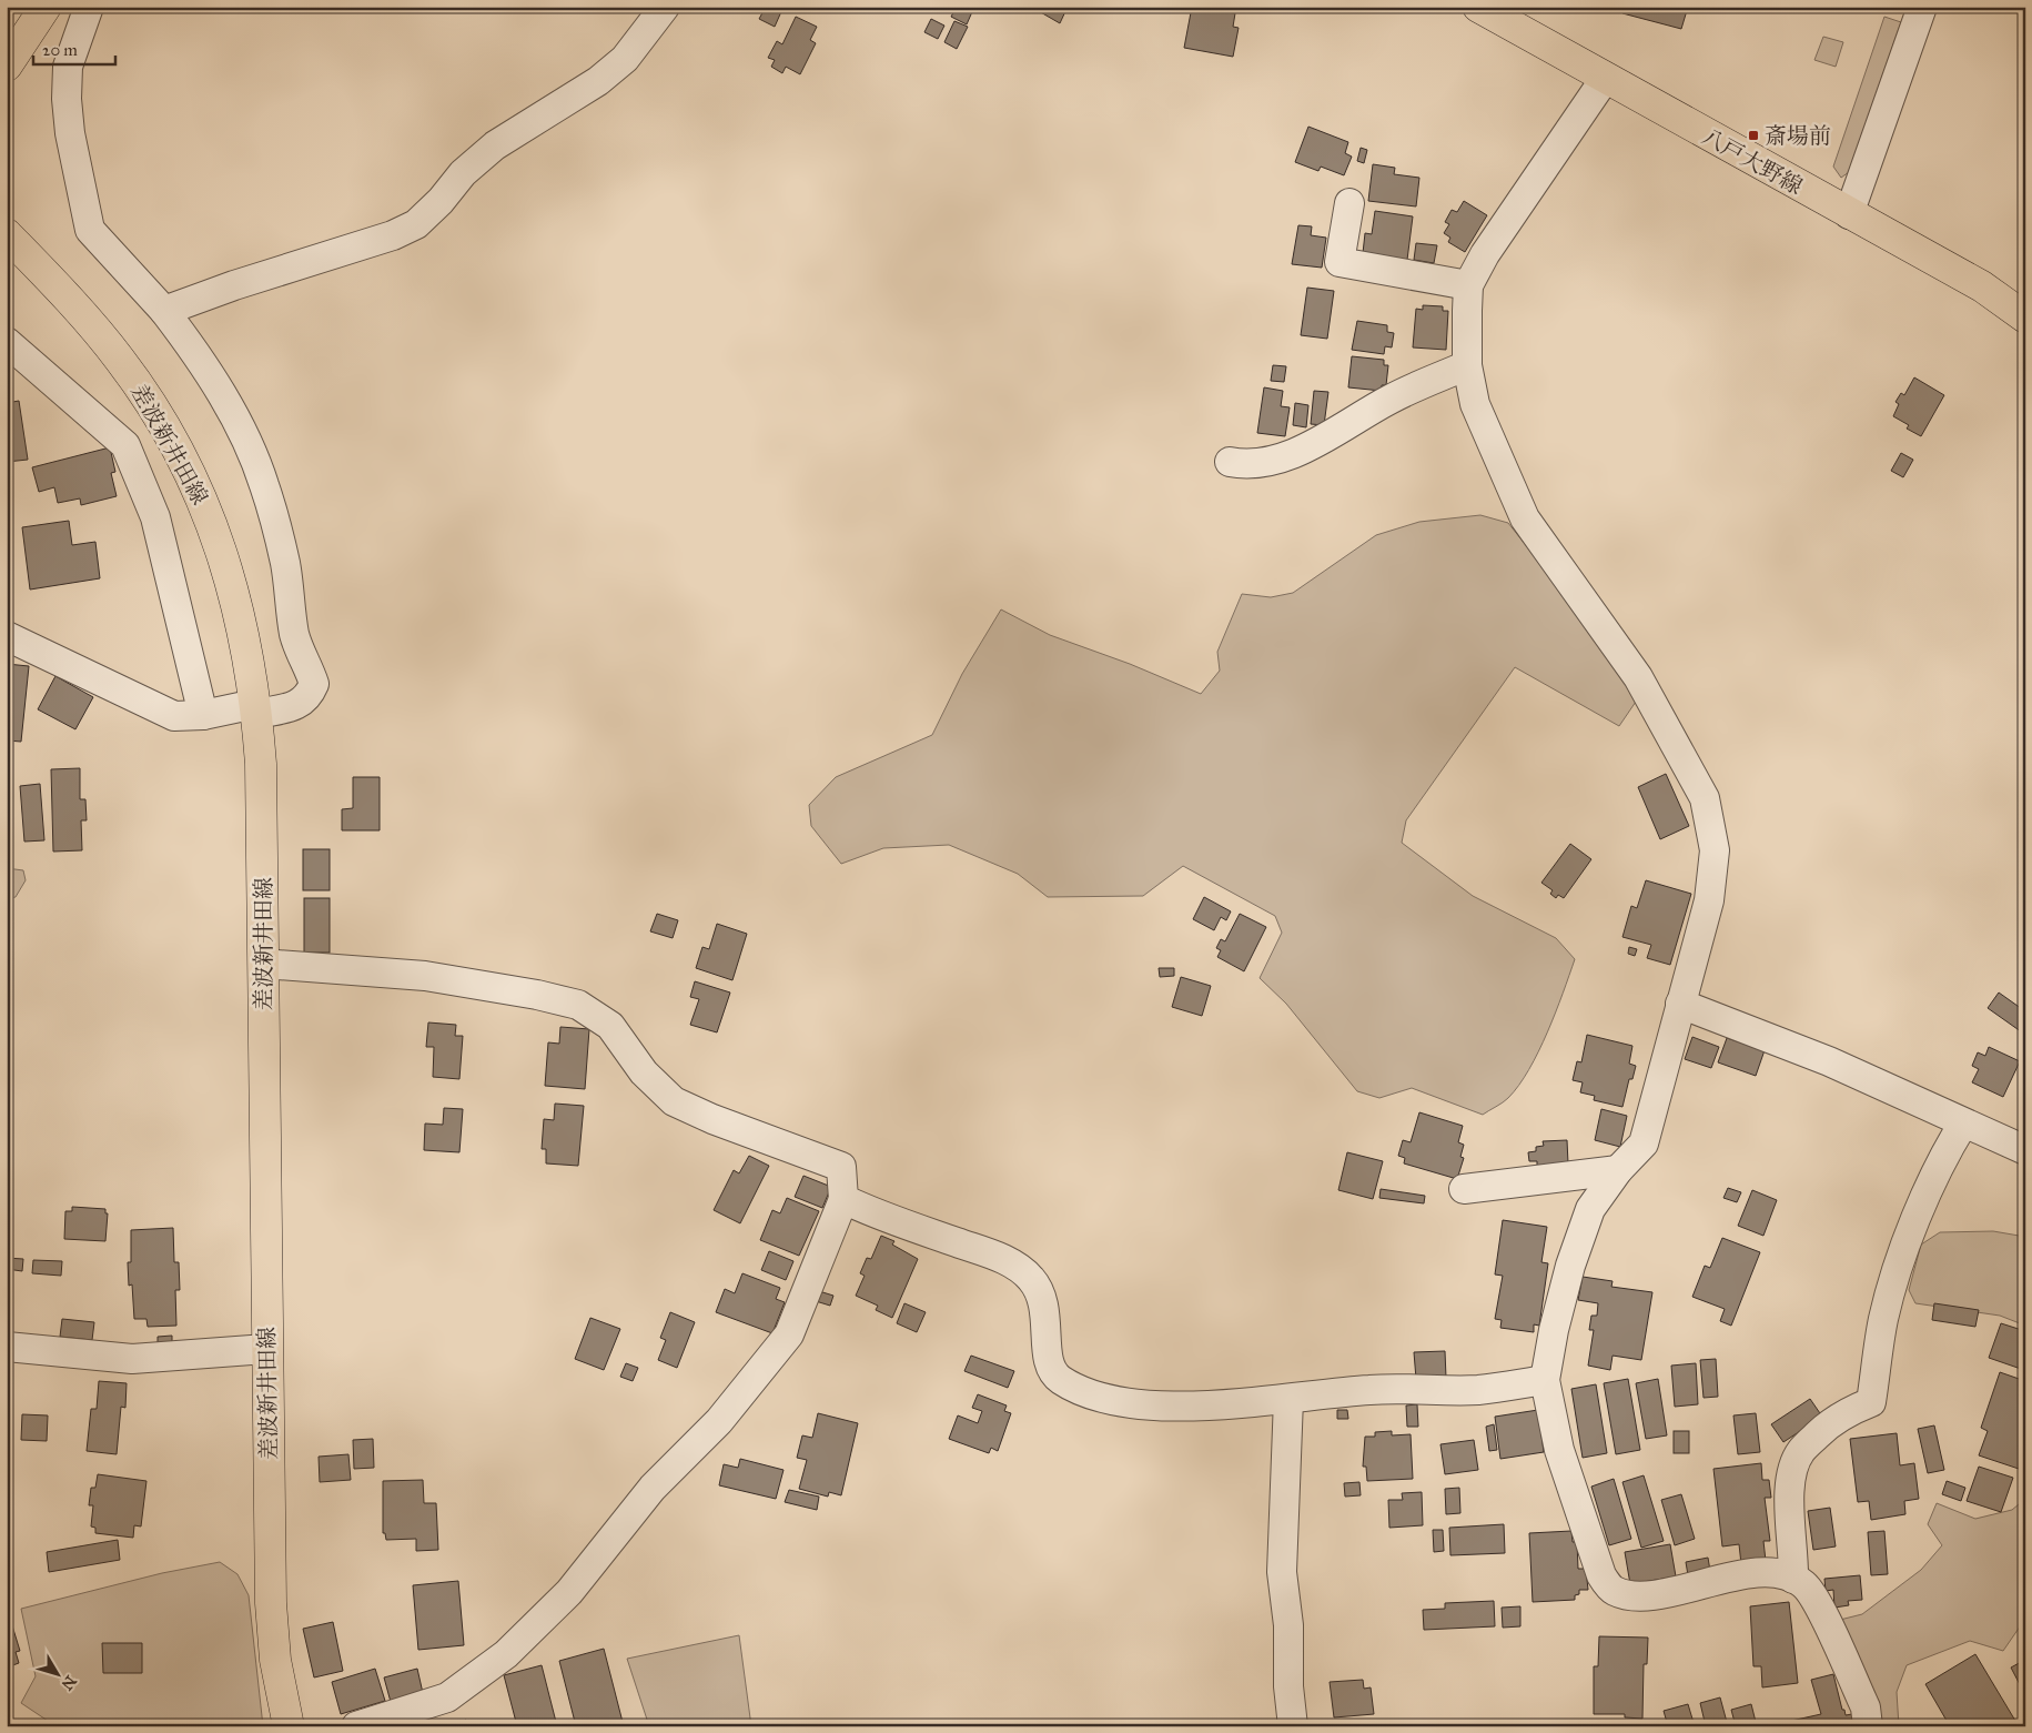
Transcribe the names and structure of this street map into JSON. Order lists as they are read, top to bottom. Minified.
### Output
{"streets":{"main road":["八戸大野線","差波新井田線"]},"places":{"transit":["斎場前"]},"scale_bar":"20 m","north":"bottom right"}
